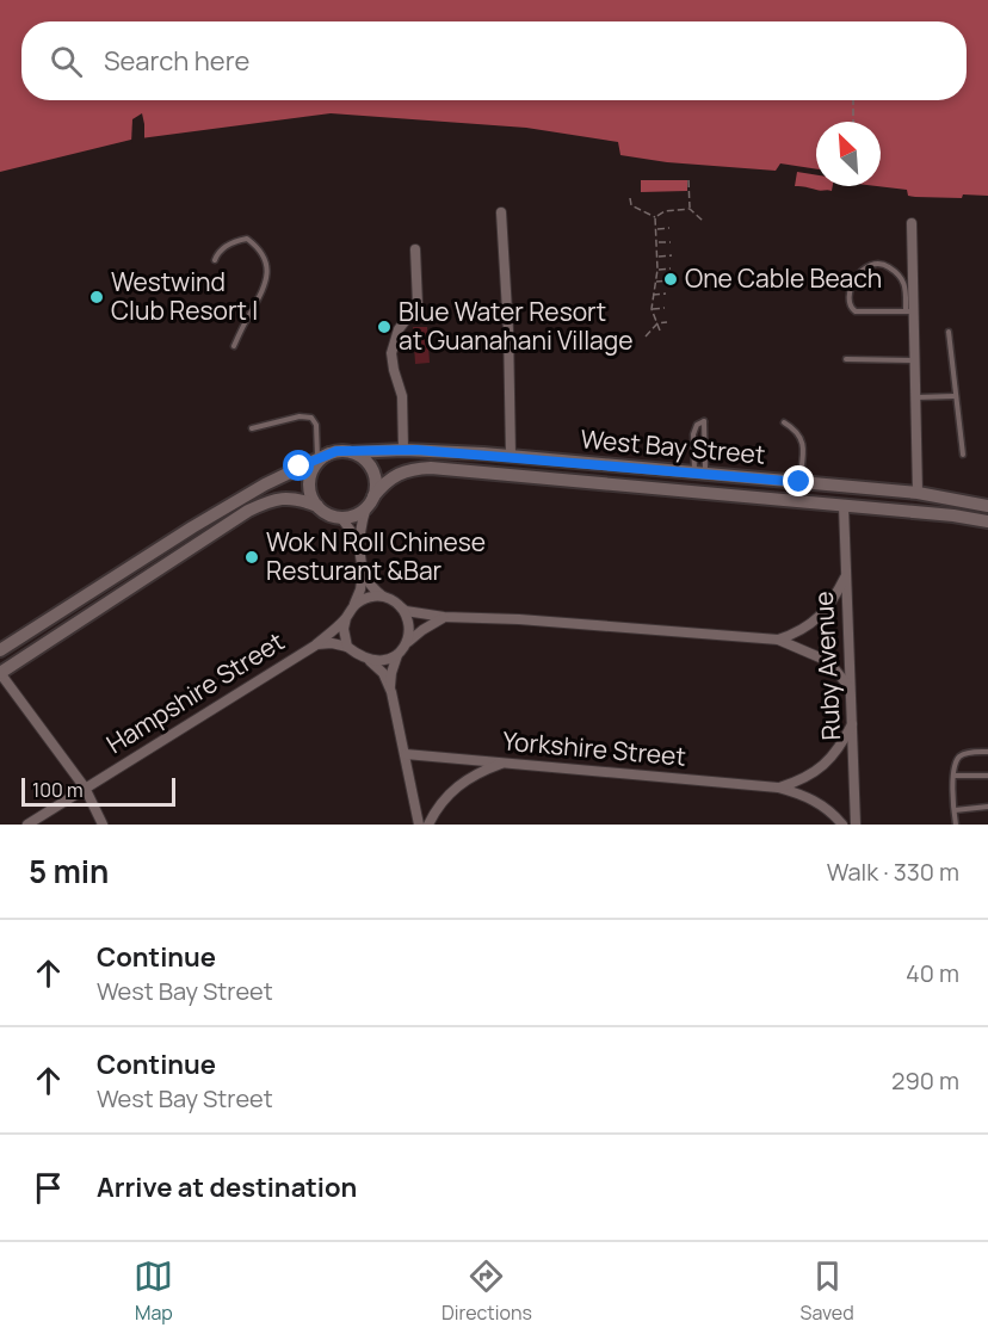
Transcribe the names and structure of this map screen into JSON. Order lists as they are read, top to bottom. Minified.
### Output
{"streets":{"main road":["West Bay Street"],"street":["Ruby Avenue","Hampshire Street","Yorkshire Street"]},"crossings":[["West Bay Street","Ruby Avenue"],["Ruby Avenue","Yorkshire Street"]],"places":["One Cable Beach","Westwind Club Resort I","Blue Water Resort at Guanahani Village","Wok N Roll Chinese Resturant &Bar"],"scale_bar":"100 m","north":"top left","page":{"search":"Search here","scale":"100 m","heading":["5 min","Walk · 330 m"],"list":[["Continue","West Bay Street","40 m"],["Continue","West Bay Street","290 m"],"Arrive at destination"],"nav":["Map","Directions","Saved"]}}
